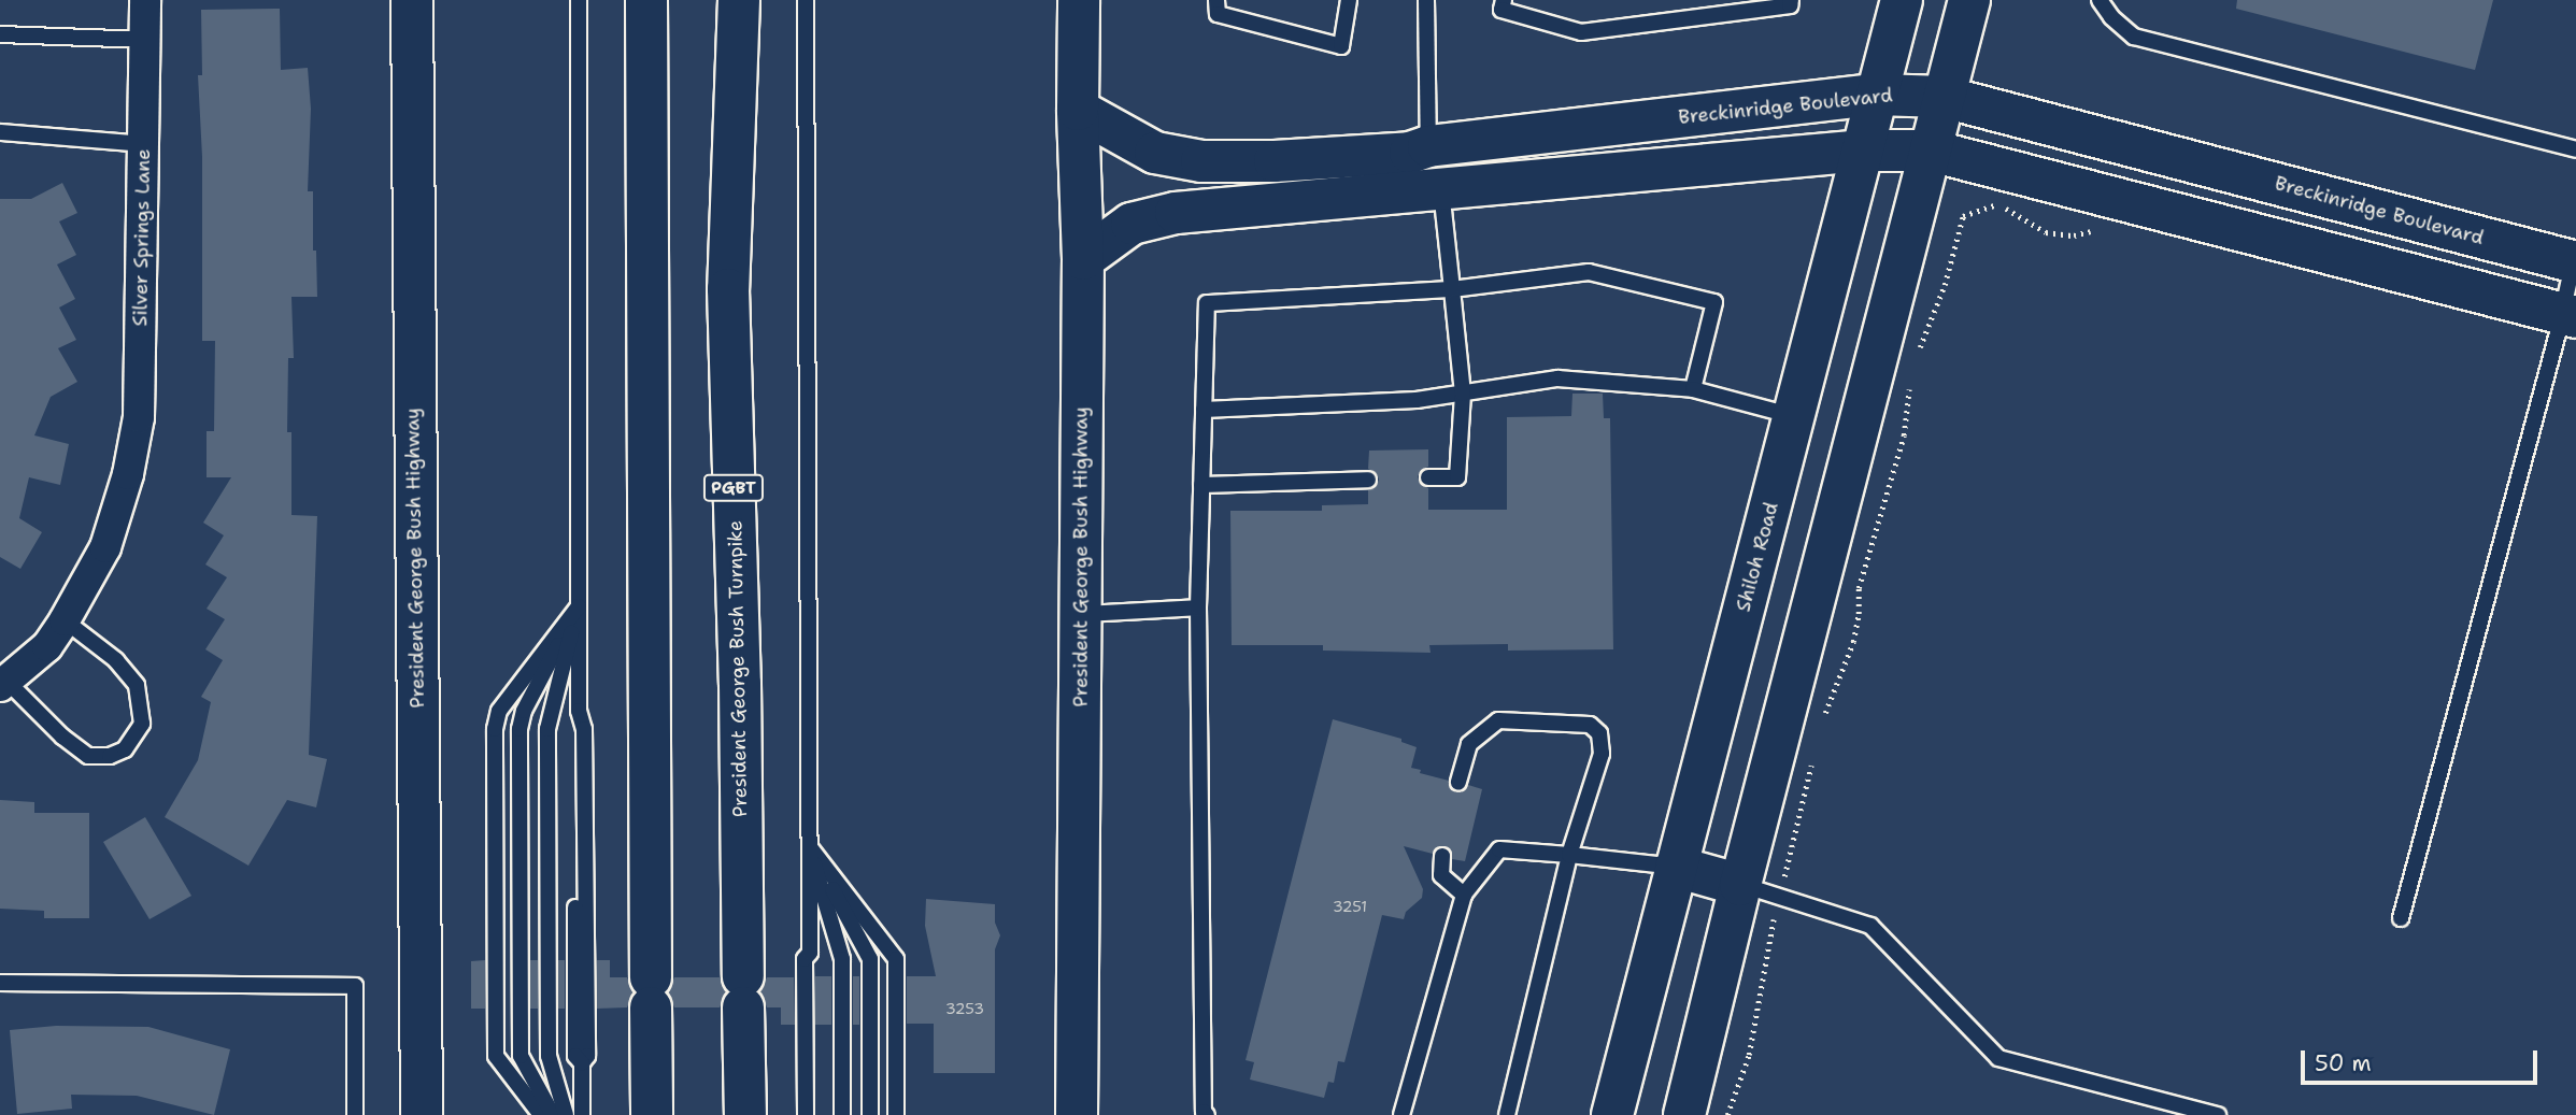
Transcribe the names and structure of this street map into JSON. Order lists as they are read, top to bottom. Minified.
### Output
{"streets":{"main road":["Breckinridge Boulevard","PGBT","President George Bush Highway","Shiloh Road","President George Bush Turnpike"],"street":["Silver Springs Lane"]},"crossings":[["Breckinridge Boulevard","President George Bush Highway"],["Breckinridge Boulevard","Shiloh Road"]],"house_numbers":["3251","3253"],"scale_bar":"50 m"}
